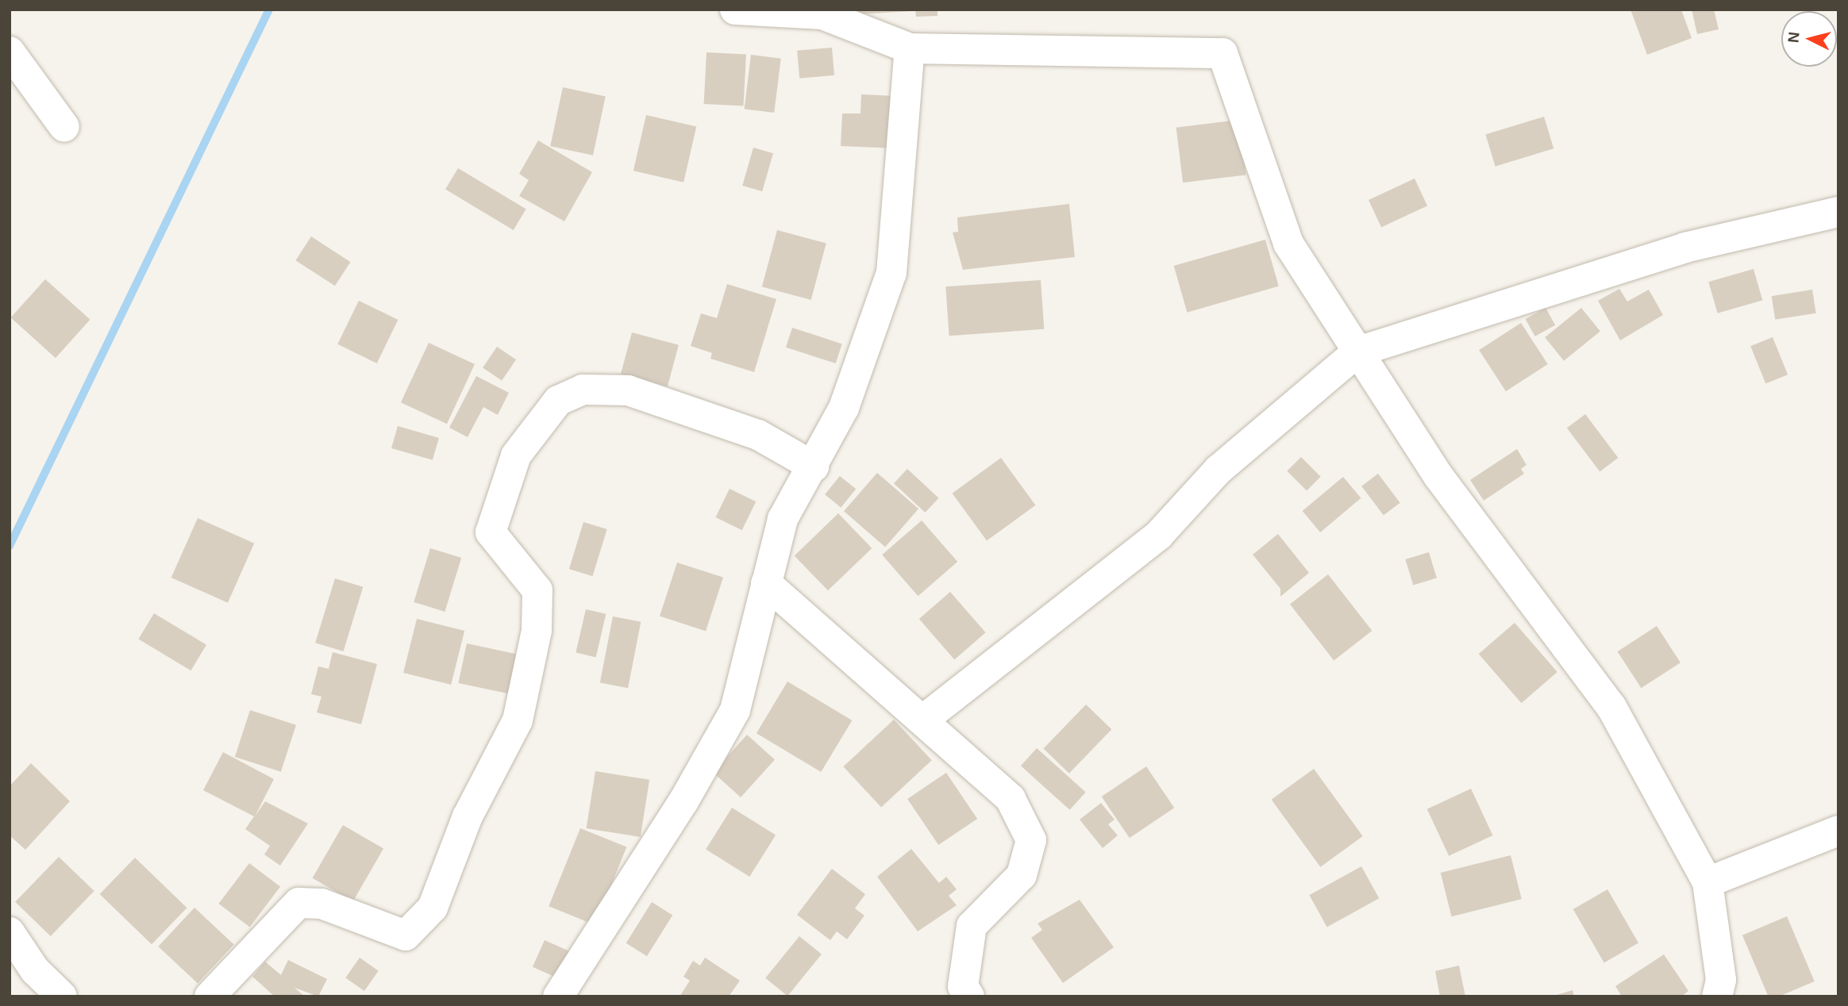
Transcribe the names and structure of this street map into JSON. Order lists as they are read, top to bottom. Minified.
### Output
{"north":"left"}
